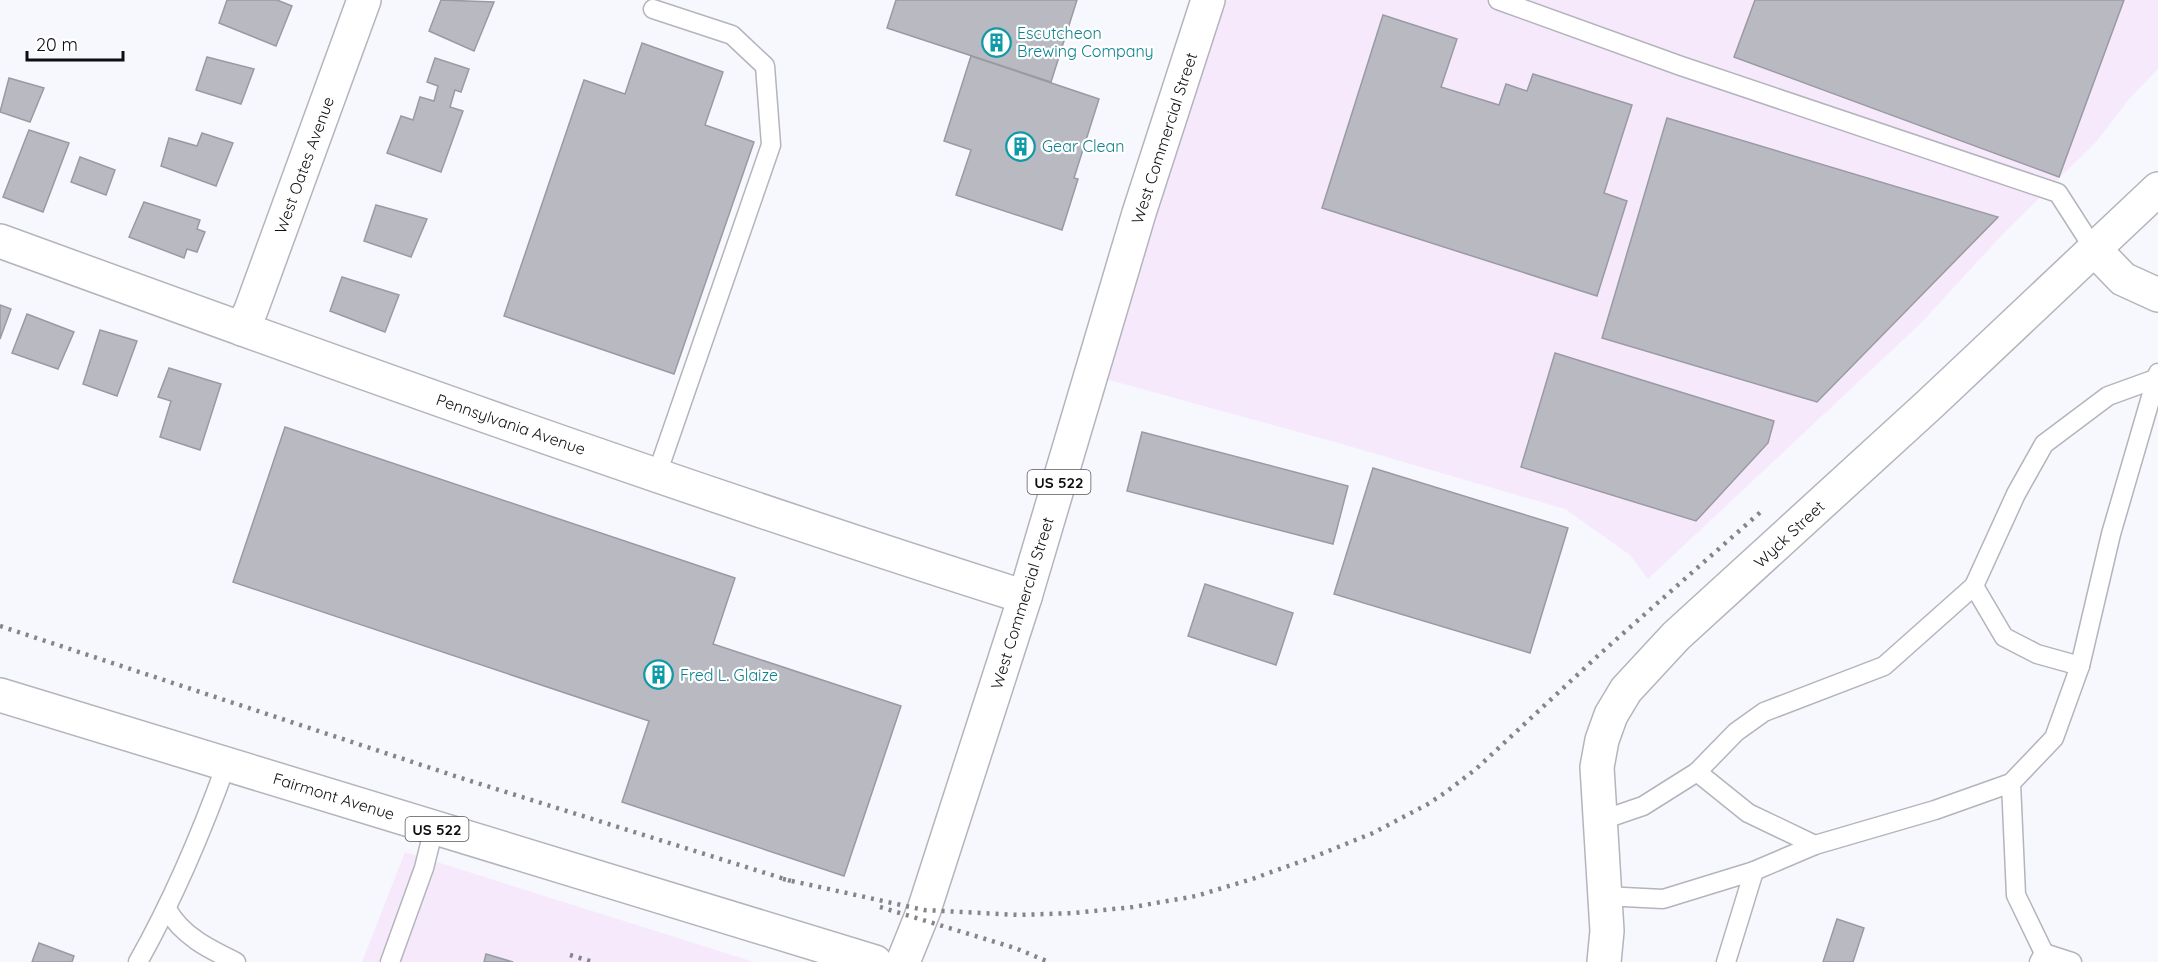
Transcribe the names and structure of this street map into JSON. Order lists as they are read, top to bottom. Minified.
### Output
{"streets":{"street":["West Commercial Street","West Oates Avenue","Pennsylvania Avenue","US 522","Wyck Street","Fairmont Avenue"]},"crossings":[["West Commercial Street","Pennsylvania Avenue"],["West Oates Avenue","Pennsylvania Avenue"]],"places":{"building":["Escutcheon Brewing Company","Gear Clean","Fred L. Glaize"]},"scale_bar":"20 m"}
